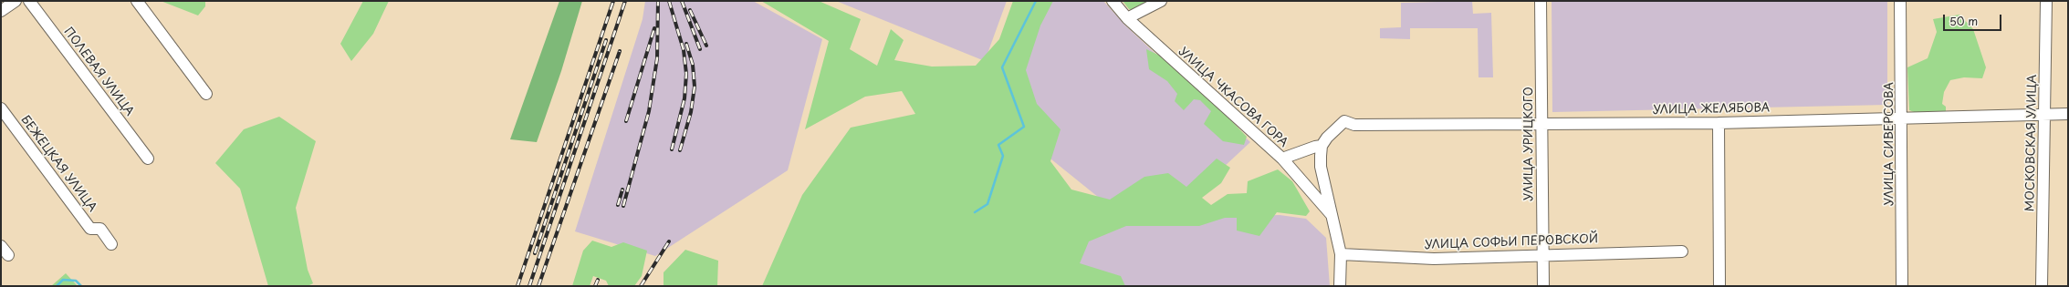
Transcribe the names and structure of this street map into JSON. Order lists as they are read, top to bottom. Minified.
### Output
{"streets":{"street":["ПОЛЕВАЯ УЛИЦА","УЛИЦА ЧКАСОВА ГОРА","УЛИЦА ЖЕЛЯБОВА","МОСКОВСКАЯ УЛИЦА","УЛИЦА УРИЦКОГО","УЛИЦА СИВЕРСОВА","БЕЖЕЦКАЯ УЛИЦА","УЛИЦА СОФЬИ ПЕРОВСКОЙ"]},"crossings":[["УЛИЦА ЖЕЛЯБОВА","МОСКОВСКАЯ УЛИЦА"],["УЛИЦА ЖЕЛЯБОВА","УЛИЦА УРИЦКОГО"],["УЛИЦА ЖЕЛЯБОВА","УЛИЦА СИВЕРСОВА"],["УЛИЦА УРИЦКОГО","УЛИЦА СОФЬИ ПЕРОВСКОЙ"]],"scale_bar":"50 m"}
